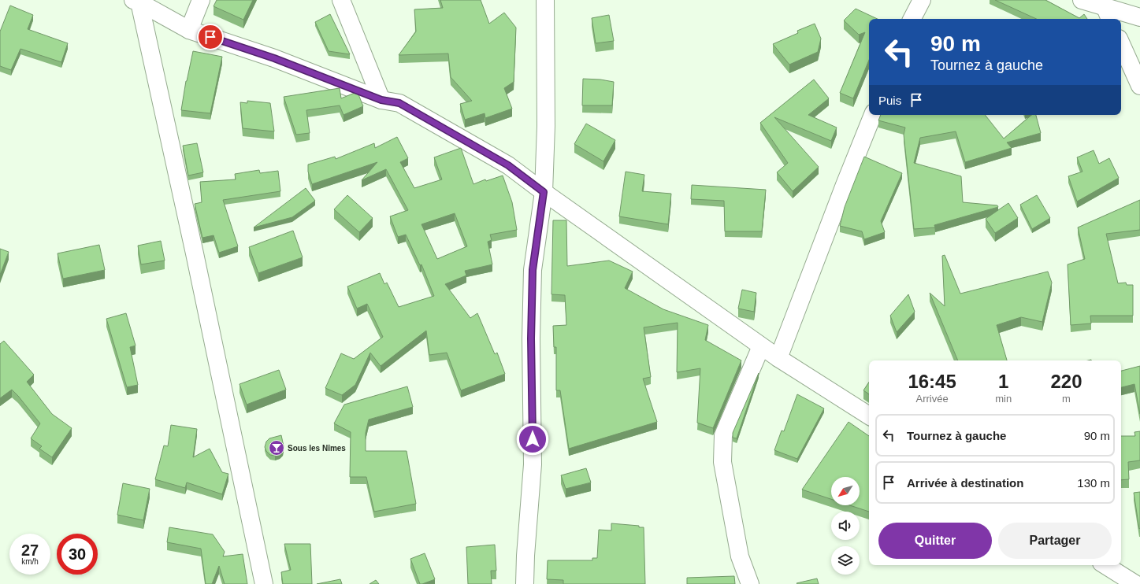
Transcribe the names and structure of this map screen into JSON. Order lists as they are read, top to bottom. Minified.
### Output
{"places":{"bar":["Sous les Nîmes"]},"north":"bottom left","page":{"turn":["90 m","Tournez à gauche"],"then":"Puis","eta":["16:45","Arrivée","1","min","220","m"],"list":[{"name":"Tournez à gauche","value":"90 m"},{"name":"Arrivée à destination","value":"130 m"}],"buttons":["Quitter","Partager"],"speed":"27 km/h","limit":"30"}}
